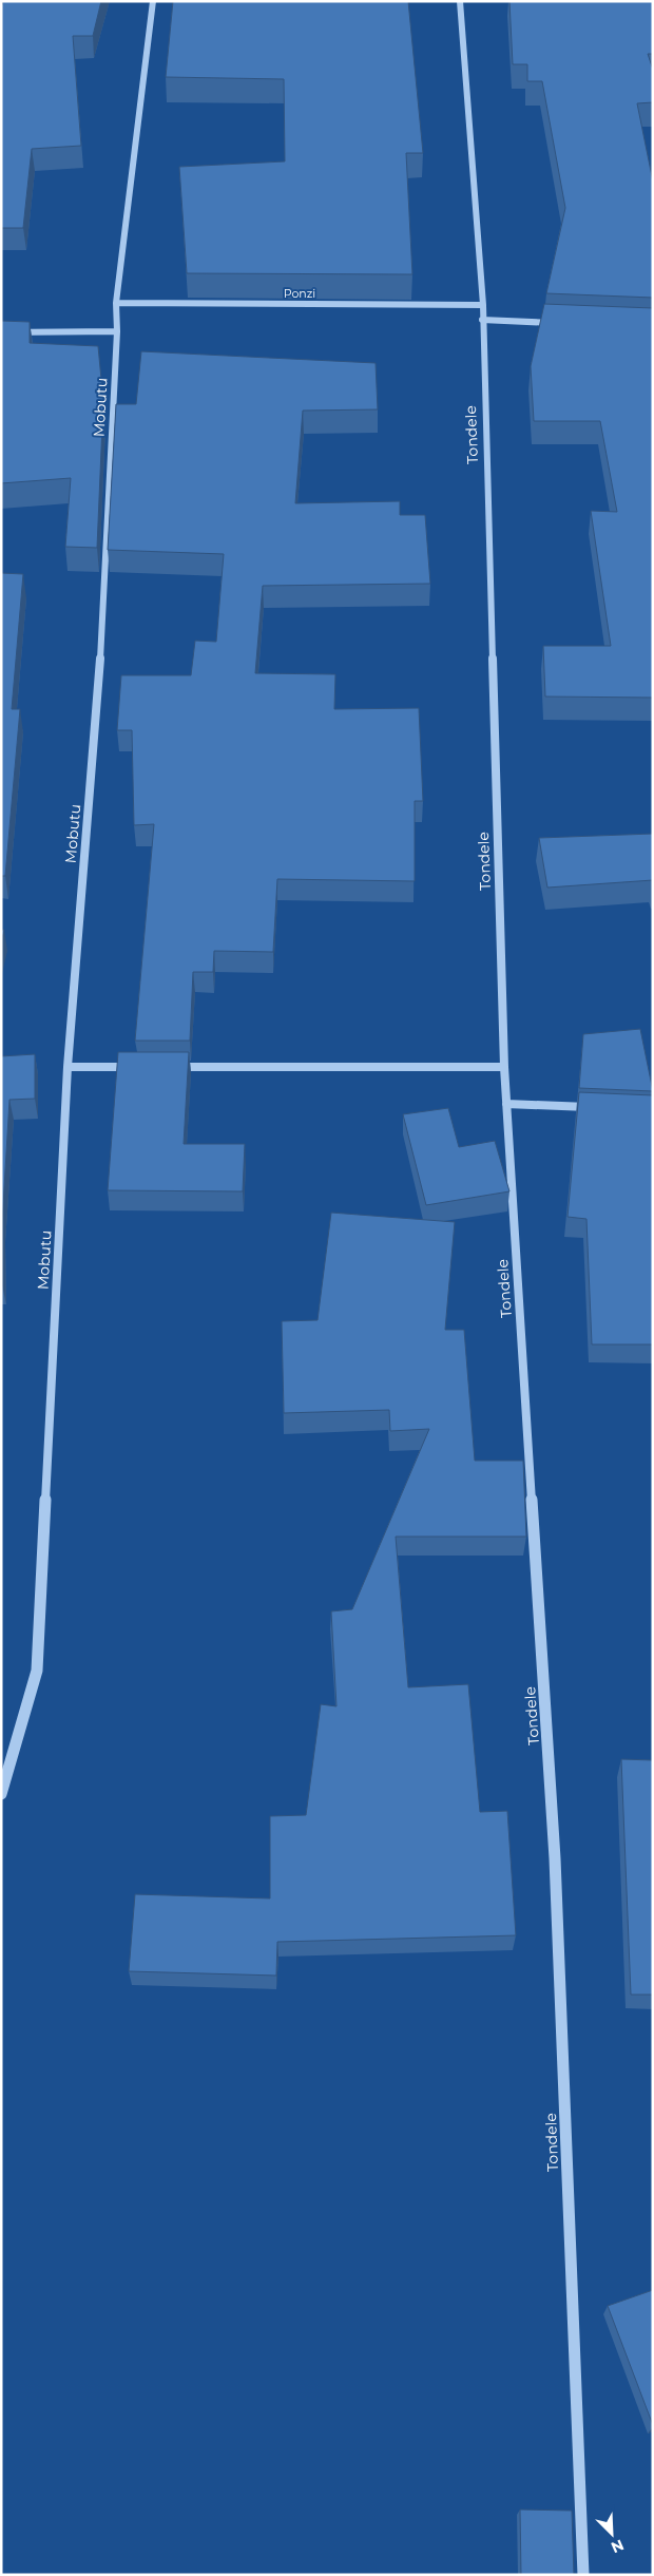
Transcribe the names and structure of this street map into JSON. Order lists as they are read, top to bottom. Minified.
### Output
{"streets":{"street":["Ponzi","Mobutu","Tondele"]},"crossings":[["Ponzi","Mobutu"],["Ponzi","Tondele"]],"north":"bottom right"}
